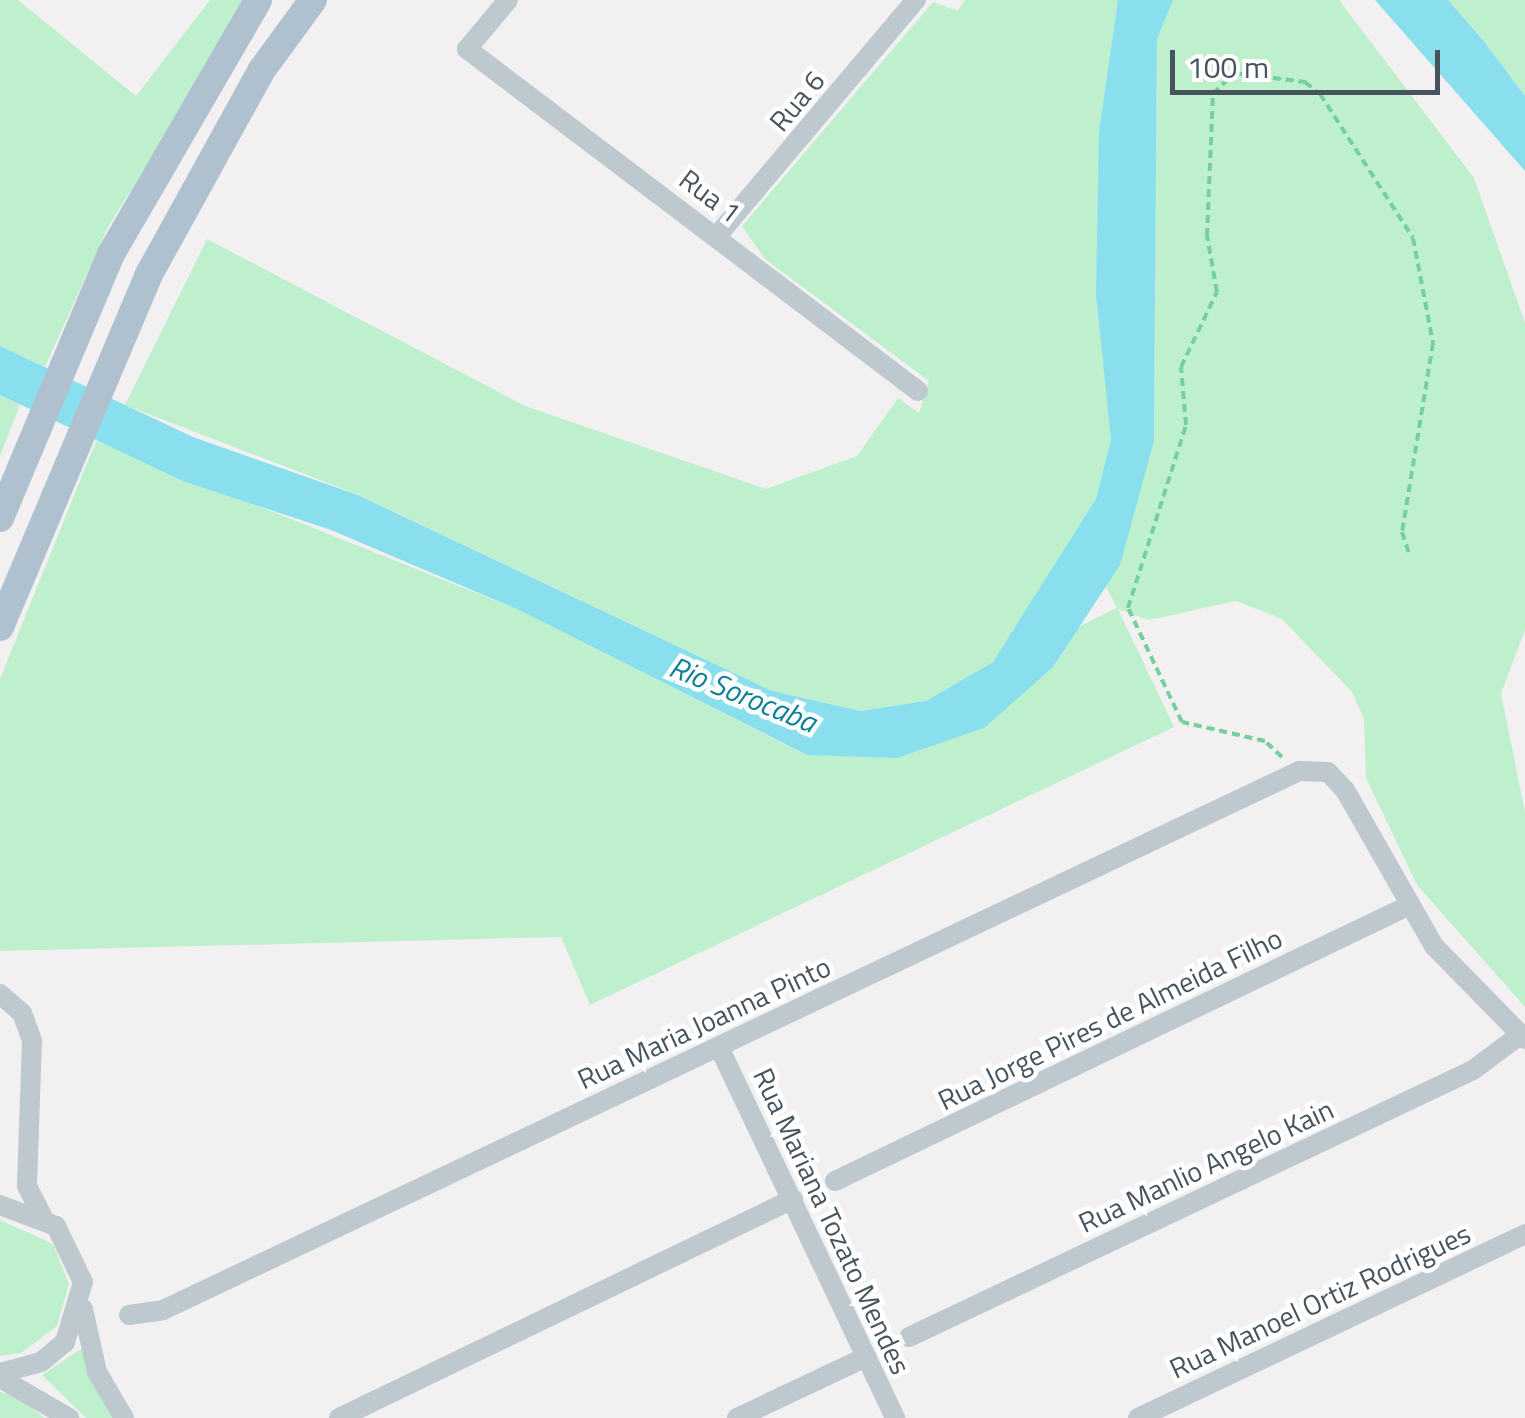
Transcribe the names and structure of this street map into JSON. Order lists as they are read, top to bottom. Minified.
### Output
{"streets":{"street":["Rua 6","Rua 1","Rua Jorge Pires de Almeida Filho","Rua Maria Joanna Pinto","Rua Manlio Angelo Kain","Rua Mariana Tozato Mendes","Rua Manoel Ortiz Rodrigues"]},"crossings":[["Rua 6","Rua 1"],["Rua Maria Joanna Pinto","Rua Mariana Tozato Mendes"]],"water":["Rio Sorocaba"],"scale_bar":"100 m"}
